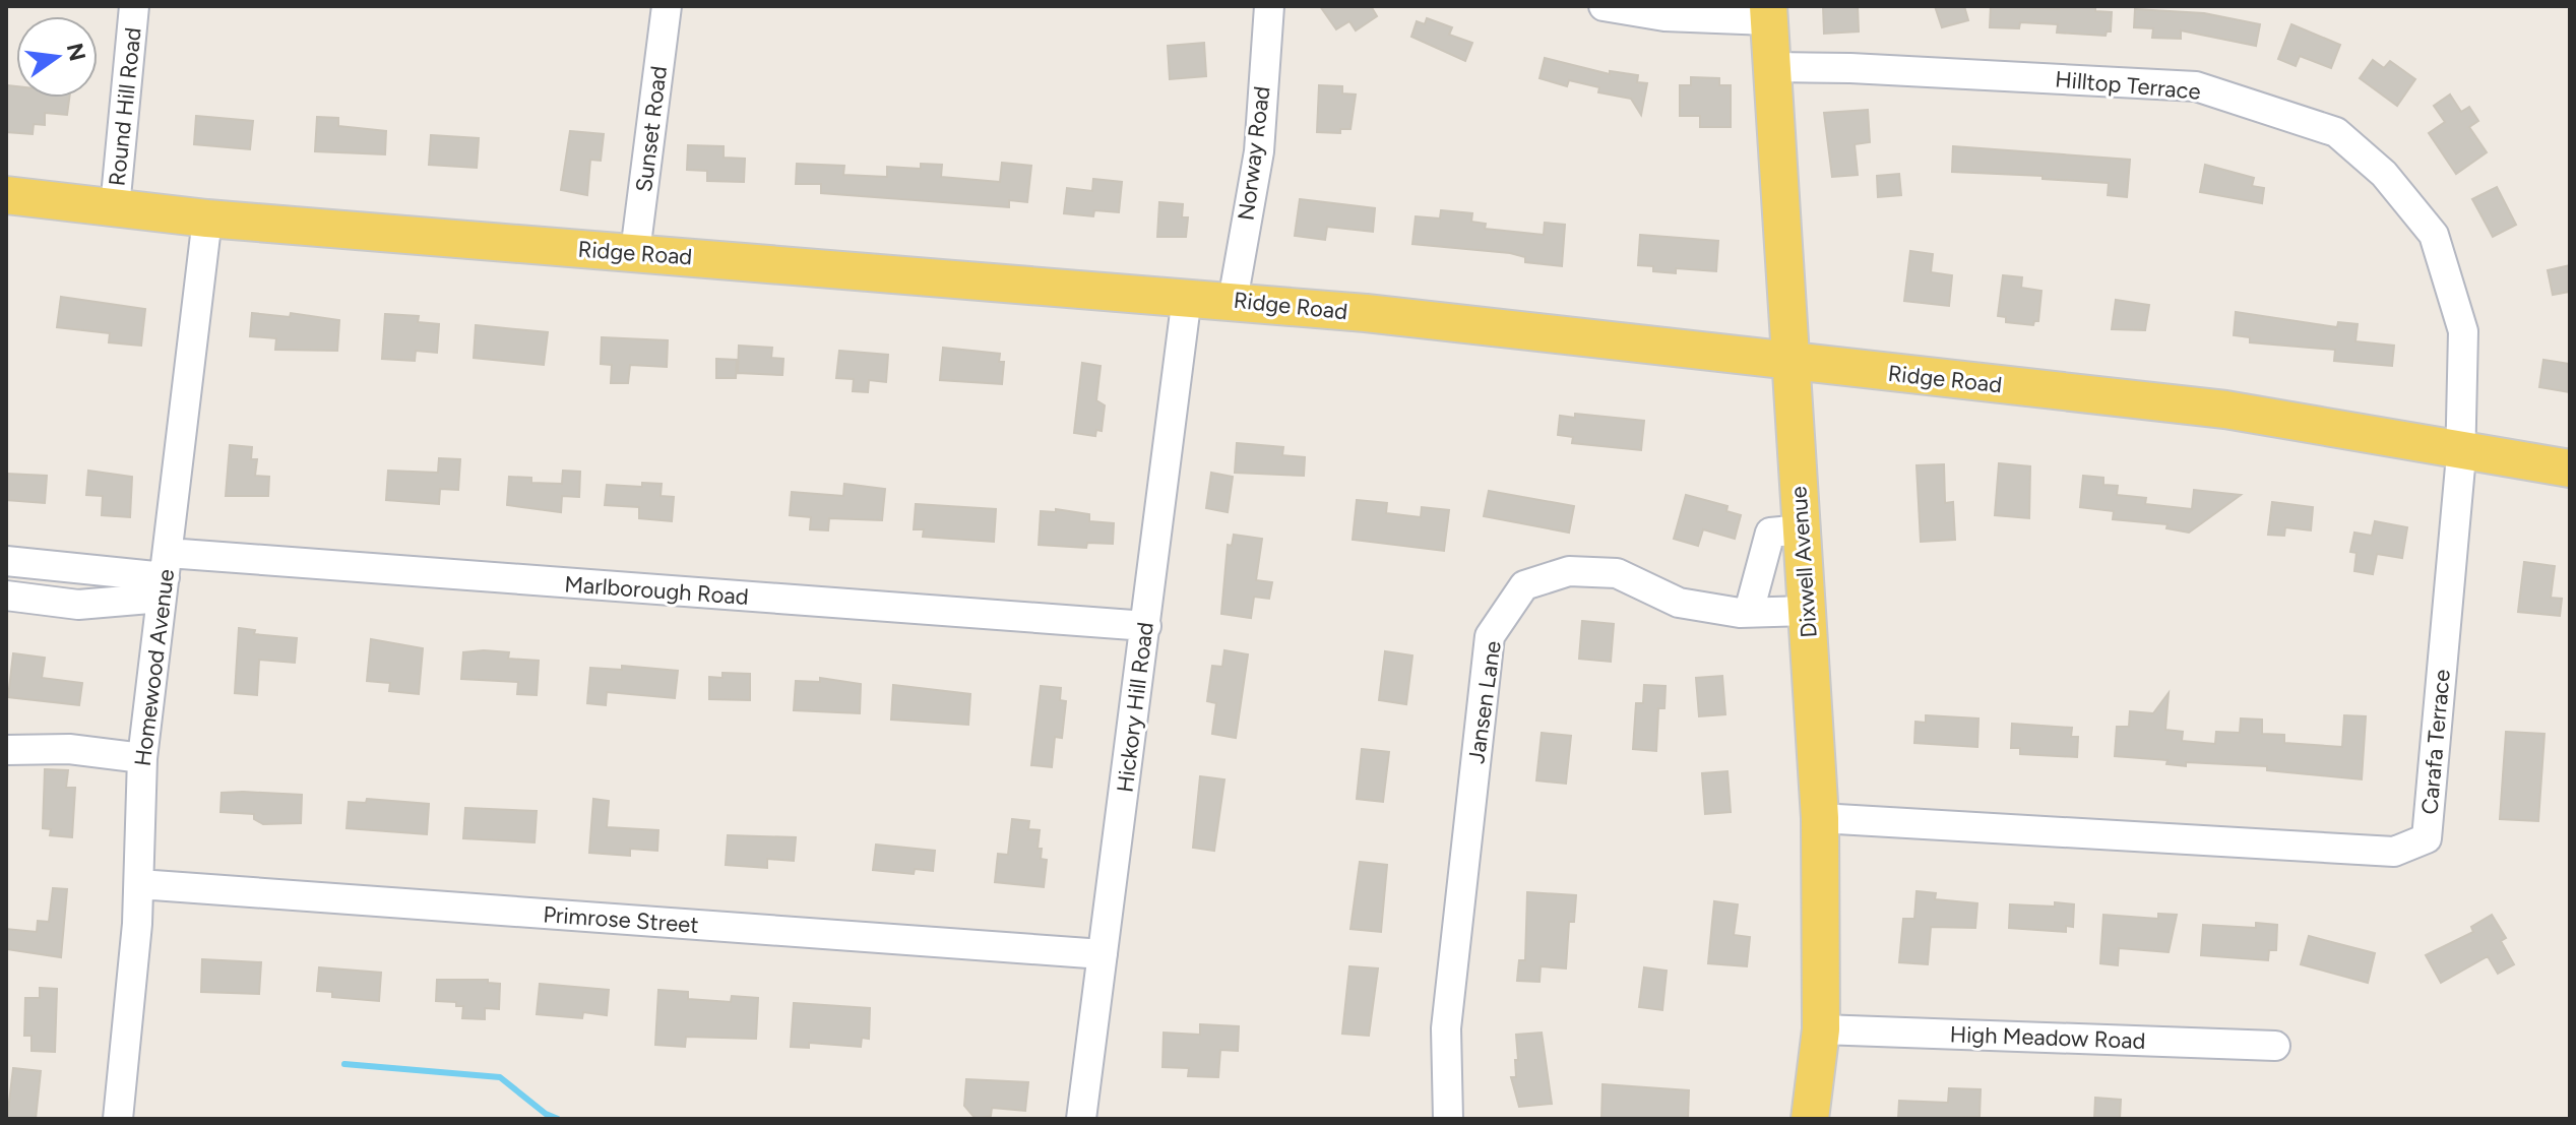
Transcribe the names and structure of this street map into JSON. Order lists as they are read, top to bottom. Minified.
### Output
{"streets":{"main road":["Ridge Road","Dixwell Avenue"],"street":["Hilltop Terrace","Round Hill Road","Sunset Road","Norway Road","Marlborough Road","Homewood Avenue","Jansen Lane","Hickory Hill Road","Carafa Terrace","Primrose Street","High Meadow Road"]},"crossings":[["Hilltop Terrace","Dixwell Avenue"],["Hilltop Terrace","Carafa Terrace"],["Round Hill Road","Ridge Road"],["Sunset Road","Ridge Road"],["Norway Road","Ridge Road"],["Ridge Road","Dixwell Avenue"],["Ridge Road","Homewood Avenue"],["Ridge Road","Hickory Hill Road"],["Ridge Road","Carafa Terrace"],["Dixwell Avenue","Jansen Lane"],["Dixwell Avenue","Carafa Terrace"],["Dixwell Avenue","High Meadow Road"],["Marlborough Road","Homewood Avenue"],["Marlborough Road","Hickory Hill Road"],["Homewood Avenue","Primrose Street"],["Hickory Hill Road","Primrose Street"]],"north":"right"}
